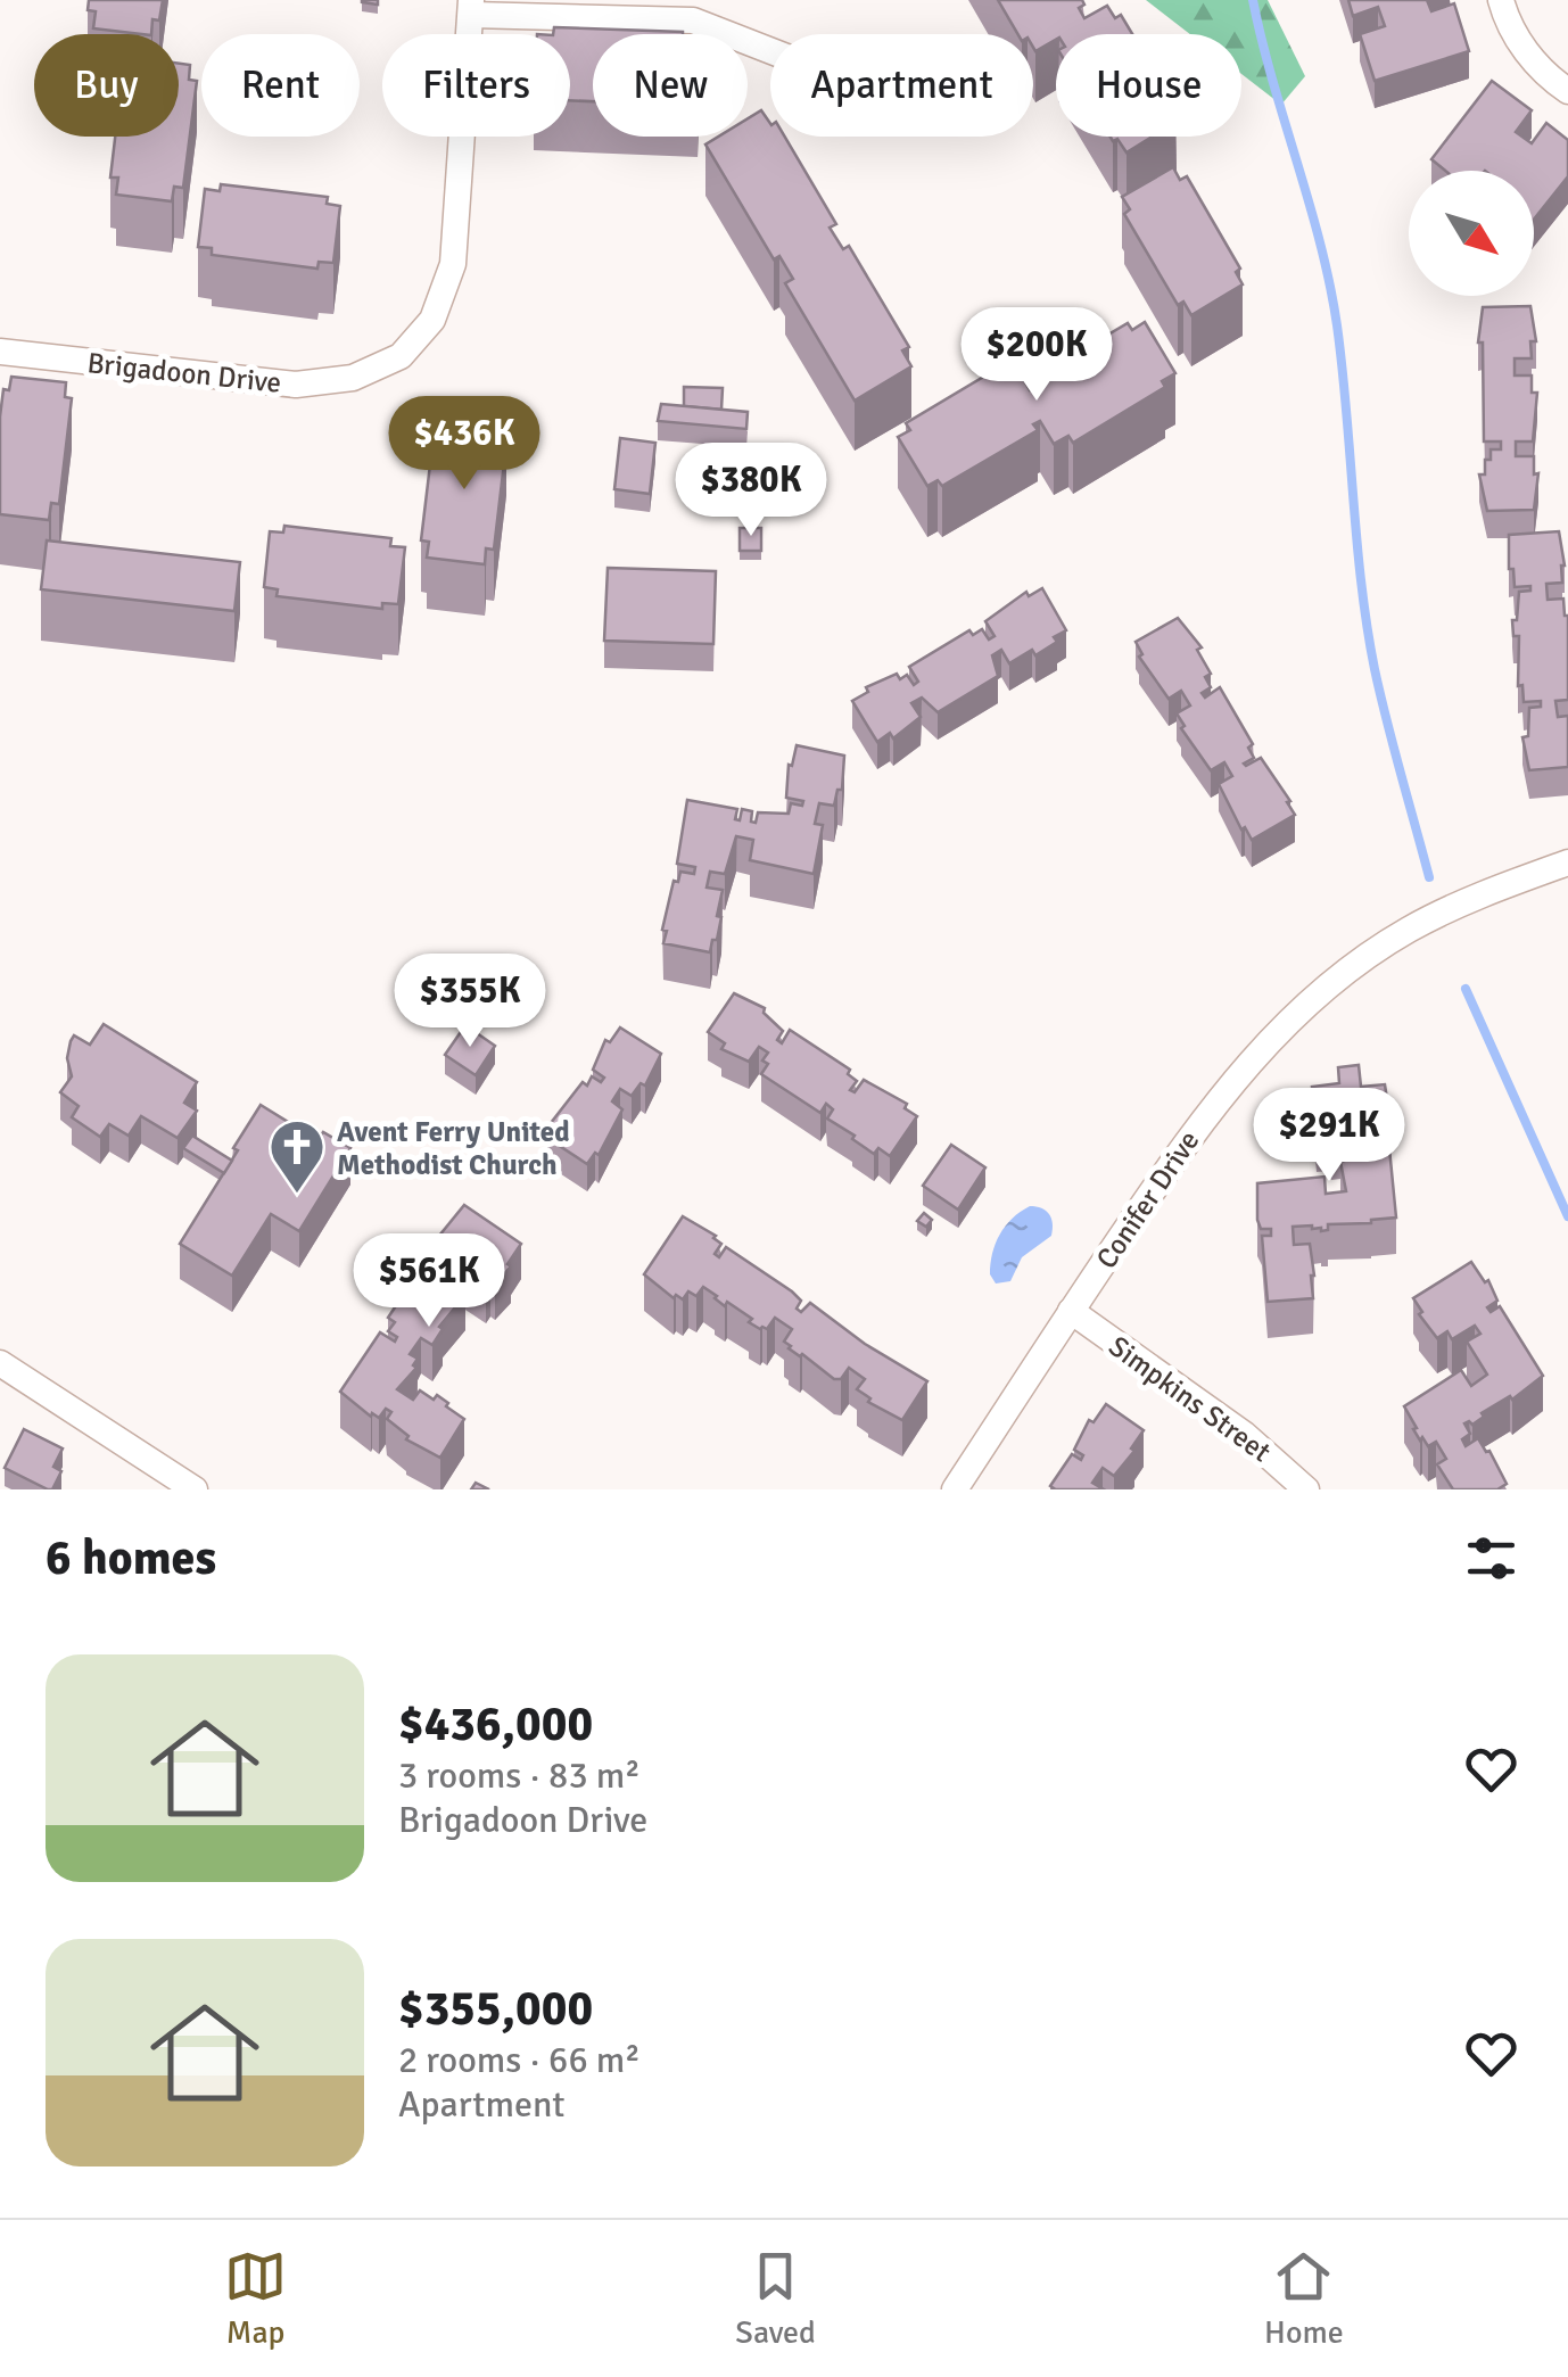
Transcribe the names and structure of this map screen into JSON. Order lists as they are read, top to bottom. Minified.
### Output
{"streets":{"street":["Brigadoon Drive","Conifer Drive","Simpkins Street"]},"crossings":[["Conifer Drive","Simpkins Street"]],"places":{"church":["Avent Ferry United Methodist Church"]},"north":"bottom right","page":{"chip":["Buy","Rent","Filters","New","Apartment","House"],"price":["$200K","$436K","$380K","$355K","$291K","$561K"],"heading":"6 homes","list":[{"name":"$436,000","note":"3 rooms · 83 m² · Brigadoon Drive"},{"name":"$355,000","note":"2 rooms · 66 m² · Apartment"}],"tabs":["Map","Saved","Home"]}}
